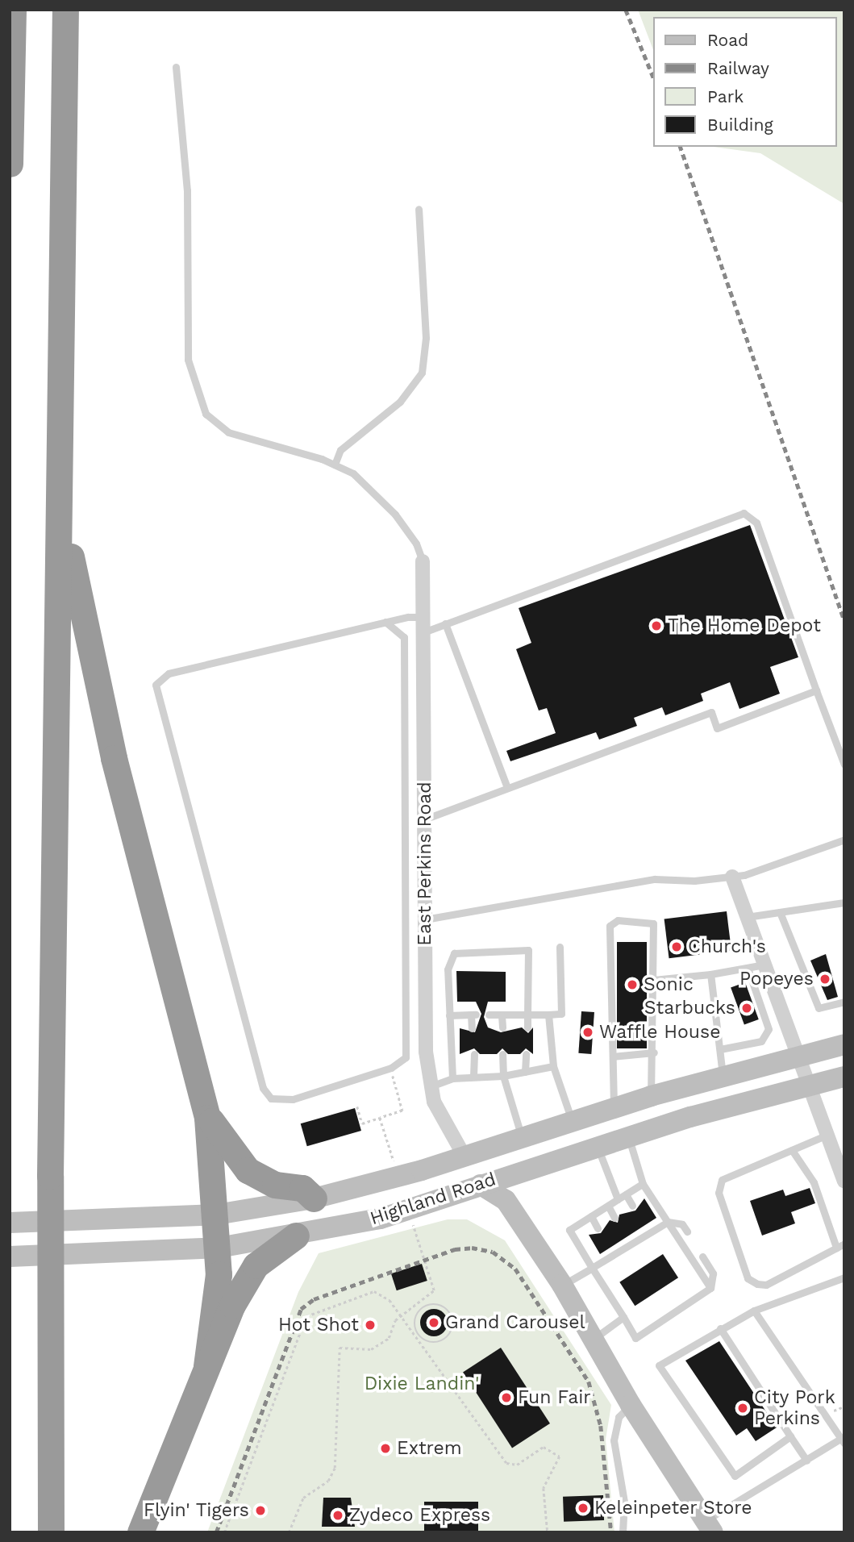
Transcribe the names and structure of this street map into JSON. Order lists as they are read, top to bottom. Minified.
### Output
{"streets":{"main road":["Highland Road"],"street":["East Perkins Road"]},"crossings":[["East Perkins Road","Highland Road"]],"parks":["Dixie Landin'"],"places":["The Home Depot","Church's","Popeyes","Sonic","Starbucks","Waffle House","Grand Carousel","Hot Shot","Fun Fair","City Pork Perkins","Extrem","Keleinpeter Store","Flyin' Tigers","Zydeco Express"],"legend":["Road","Railway","Park","Building"]}
